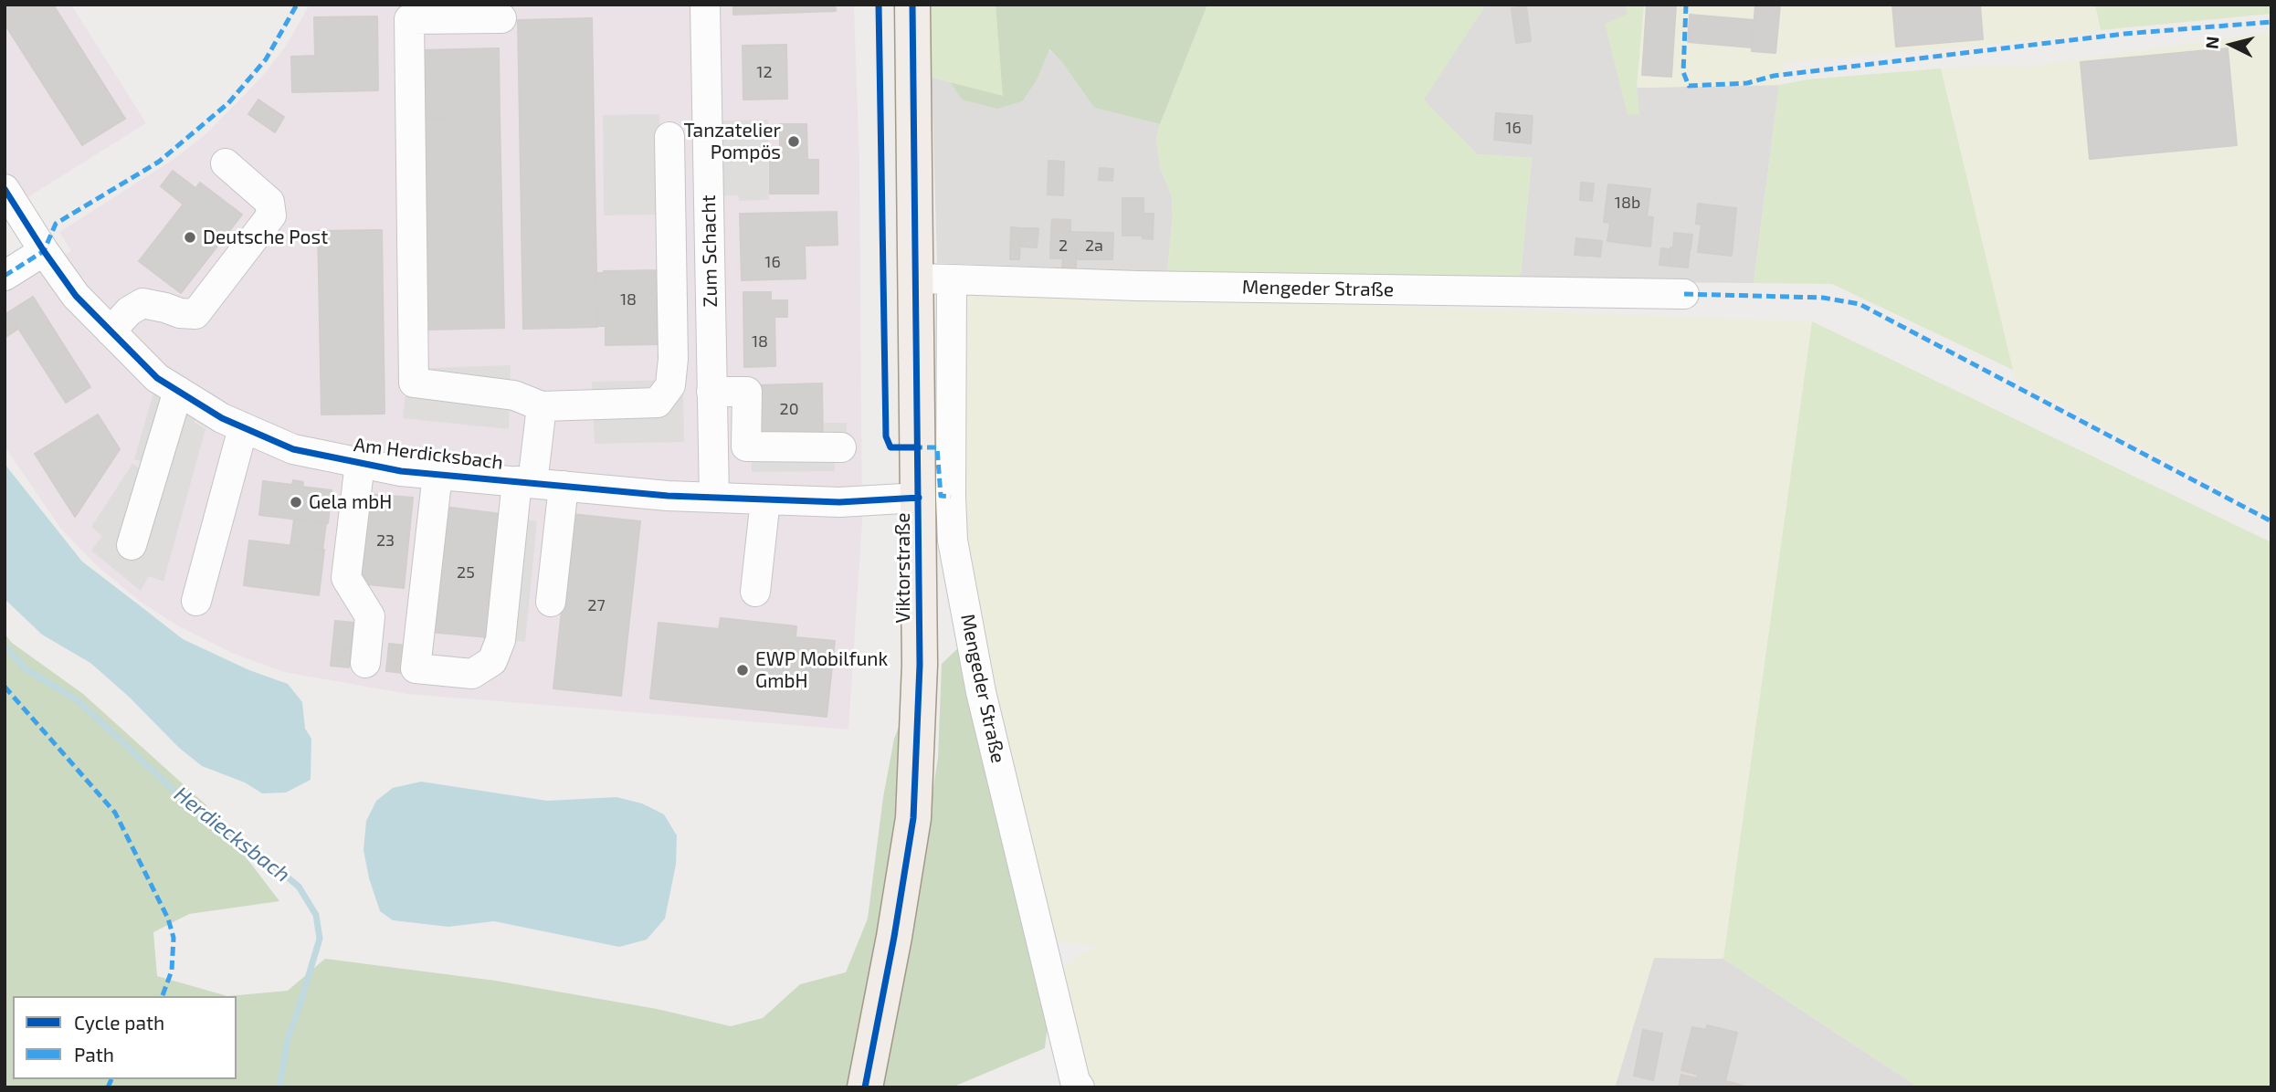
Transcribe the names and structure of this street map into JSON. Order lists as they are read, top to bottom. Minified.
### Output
{"streets":{"main road":["Viktorstraße"],"street":["Zum Schacht","Mengeder Straße","Am Herdicksbach"]},"crossings":[["Zum Schacht","Am Herdicksbach"],["Mengeder Straße","Viktorstraße"],["Am Herdicksbach","Viktorstraße"]],"water":["Herdiecksbach"],"places":["Tanzatelier Pompös","Deutsche Post","Gela mbH","EWP Mobilfunk GmbH"],"house_numbers":["12","16","18b","2","2a","16","18","18","20","23","25","27"],"legend":["Cycle path","Path"],"north":"left"}
